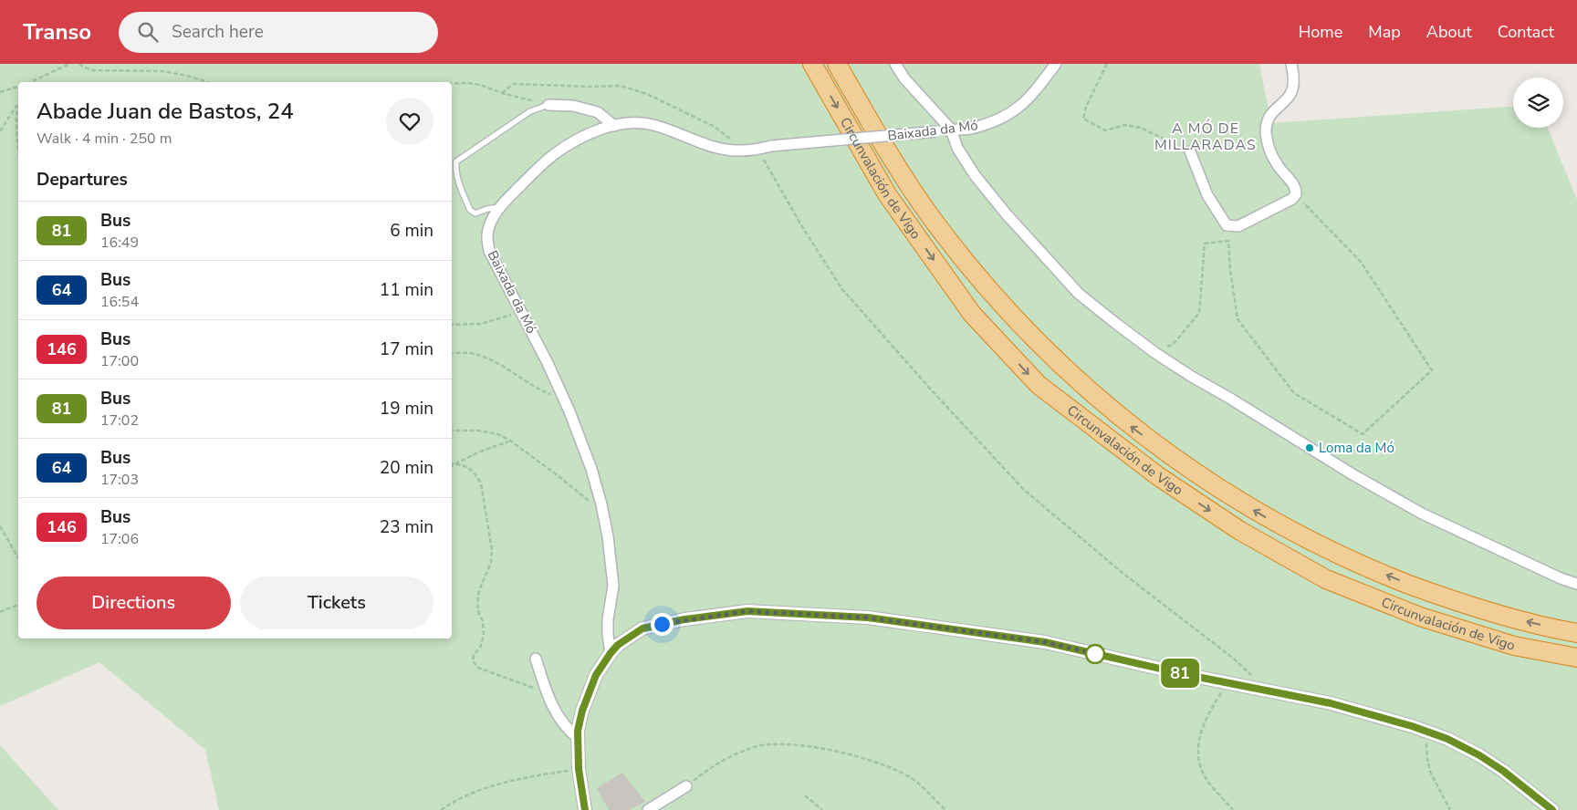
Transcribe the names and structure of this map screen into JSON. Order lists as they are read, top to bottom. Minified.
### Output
{"streets":{"highway":["Circunvalación de Vigo"],"street":["Baixada da Mó"]},"districts":["A MÓ DE MILLARADAS"],"places":["Loma da Mó"],"lines":["bus line 81"],"page":{"header":"Transo","search":"Search here","nav":["Home","Map","About","Contact"],"on_map":"81","heading":[["Abade Juan de Bastos, 24","Walk · 4 min · 250 m"],"Departures"],"list":[{"mark":"81","name":"Bus","note":"16:49","value":"6 min"},{"mark":"64","name":"Bus","note":"16:54","value":"11 min"},{"mark":"146","name":"Bus","note":"17:00","value":"17 min"},{"mark":"81","name":"Bus","note":"17:02","value":"19 min"},{"mark":"64","name":"Bus","note":"17:03","value":"20 min"},{"mark":"146","name":"Bus","note":"17:06","value":"23 min"}],"buttons":["Directions","Tickets"]}}
